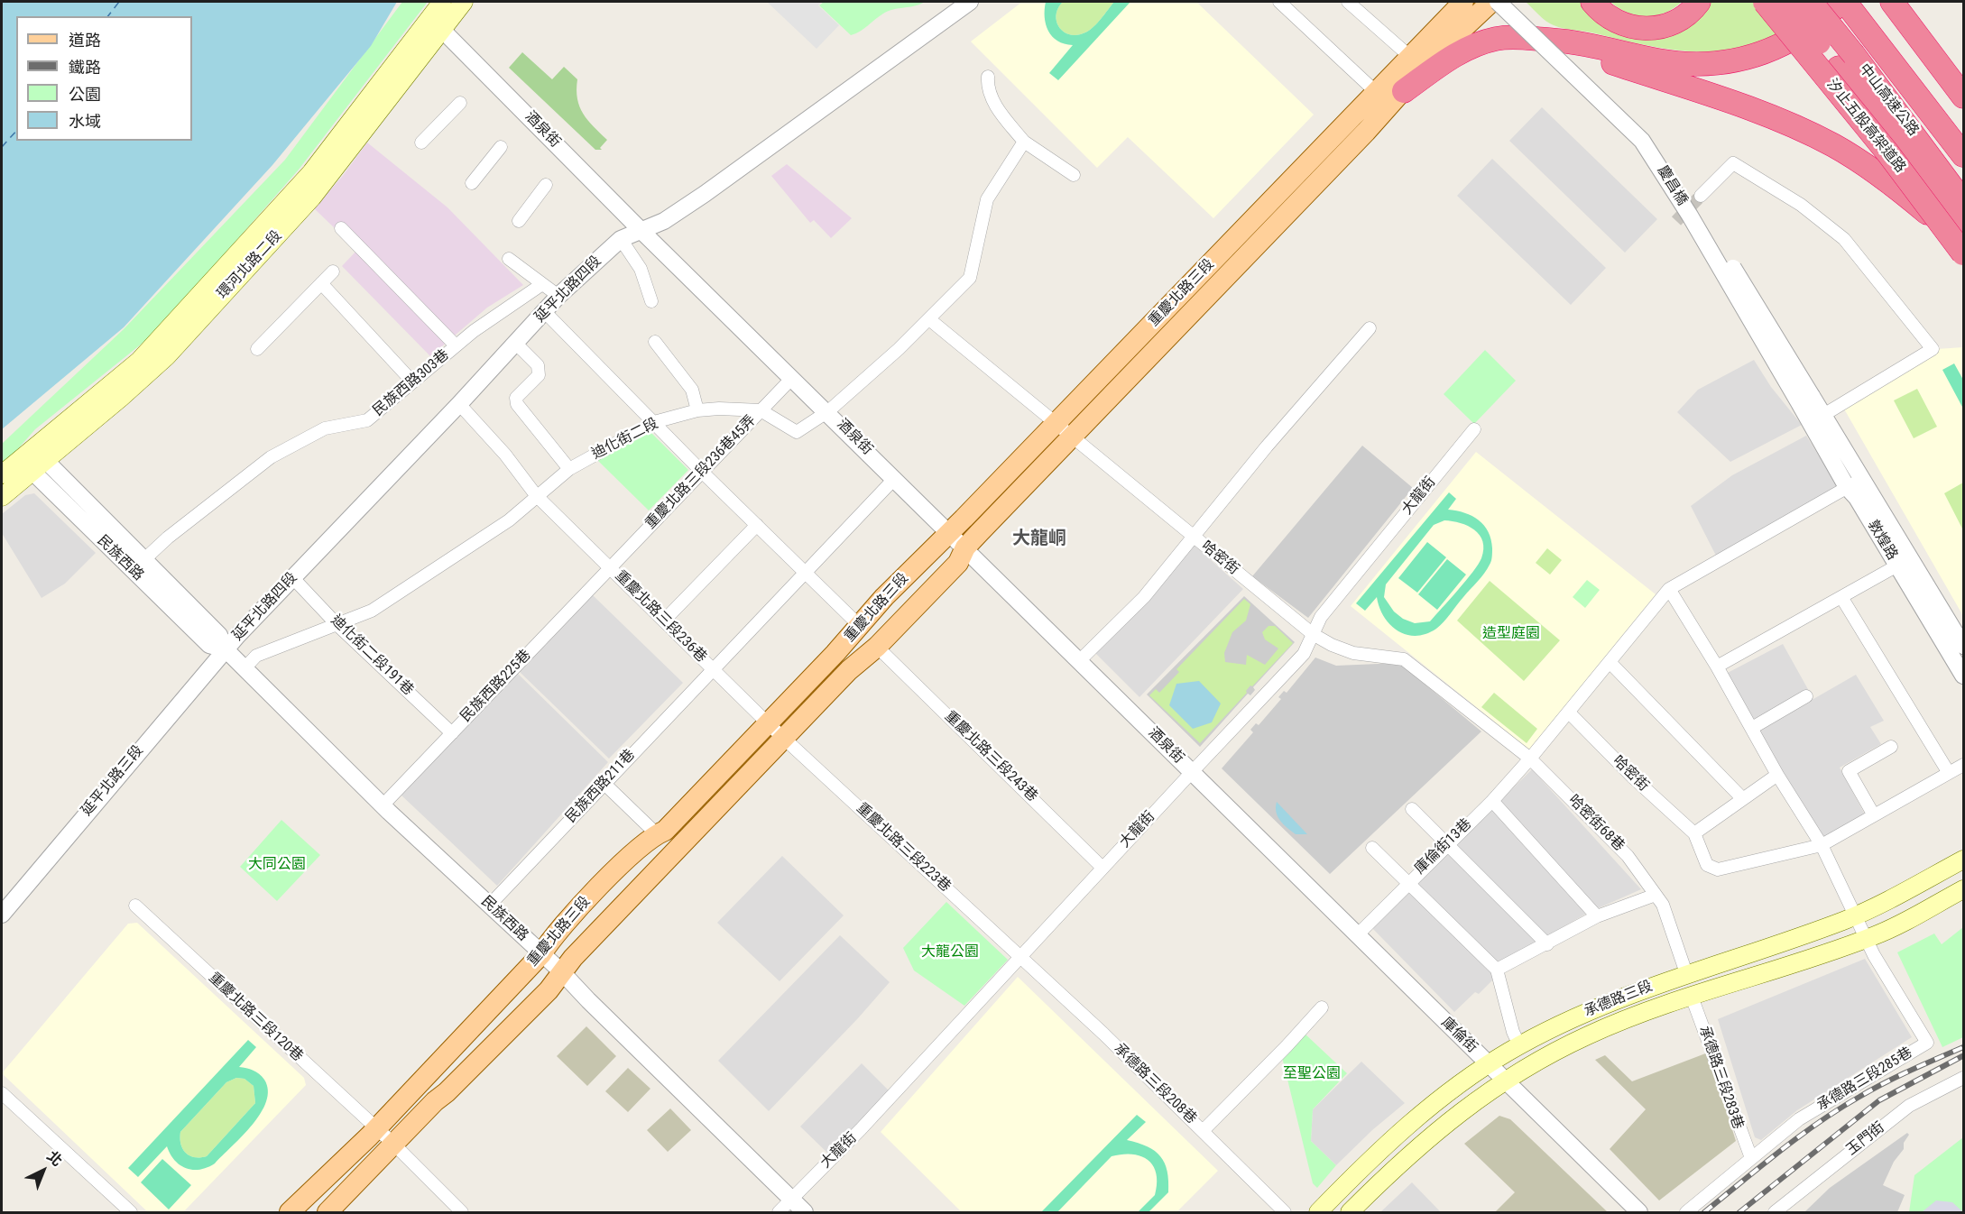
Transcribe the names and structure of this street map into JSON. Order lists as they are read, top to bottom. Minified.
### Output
{"streets":{"highway":["中山高速公路","汐止五股高架道路"],"main road":["環河北路二段","重慶北路三段","承德路三段"],"street":["酒泉街","慶昌橋","延平北路四段","民族西路303巷","迪化街二段","重慶北路三段236巷45弄","大龍街","敦煌路","民族西路","哈密街","重慶北路三段236巷","迪化街二段191巷","民族西路225巷","重慶北路三段243巷","延平北路三段","民族西路211巷","哈密街68巷","庫倫街13巷","重慶北路三段223巷","重慶北路三段120巷","庫倫街","承德路三段283巷","承德路三段285巷","承德路三段208巷","玉門街"]},"crossings":[["酒泉街","環河北路二段"],["酒泉街","延平北路四段"],["酒泉街","重慶北路三段"],["酒泉街","迪化街二段"],["酒泉街","重慶北路三段236巷45弄"],["酒泉街","大龍街"],["酒泉街","民族西路211巷"],["酒泉街","庫倫街"],["慶昌橋","敦煌路"],["環河北路二段","民族西路"],["延平北路四段","民族西路"],["延平北路四段","重慶北路三段236巷"],["延平北路四段","迪化街二段191巷"],["延平北路四段","延平北路三段"],["重慶北路三段","民族西路"],["重慶北路三段","哈密街"],["重慶北路三段","重慶北路三段236巷"],["重慶北路三段","重慶北路三段243巷"],["重慶北路三段","重慶北路三段223巷"],["重慶北路三段","重慶北路三段120巷"],["民族西路303巷","民族西路"],["迪化街二段","重慶北路三段236巷45弄"],["迪化街二段","民族西路"],["迪化街二段","哈密街"],["迪化街二段","重慶北路三段236巷"],["迪化街二段","迪化街二段191巷"],["重慶北路三段236巷45弄","重慶北路三段236巷"],["重慶北路三段236巷45弄","民族西路225巷"],["大龍街","民族西路"],["大龍街","哈密街"],["大龍街","重慶北路三段243巷"],["大龍街","重慶北路三段223巷"],["大龍街","承德路三段208巷"],["民族西路","民族西路225巷"],["民族西路","延平北路三段"],["民族西路","民族西路211巷"],["哈密街","哈密街68巷"],["哈密街","庫倫街13巷"],["重慶北路三段236巷","民族西路225巷"],["重慶北路三段236巷","民族西路211巷"],["重慶北路三段236巷","重慶北路三段223巷"],["迪化街二段191巷","民族西路225巷"],["哈密街68巷","庫倫街13巷"],["哈密街68巷","承德路三段"],["庫倫街13巷","庫倫街"],["重慶北路三段223巷","承德路三段208巷"],["承德路三段","庫倫街"],["承德路三段","承德路三段283巷"],["承德路三段","承德路三段285巷"],["承德路三段283巷","承德路三段285巷"]],"districts":["大龍峒"],"parks":["造型庭園","大同公園","大龍公園","至聖公園"],"legend":["道路","鐵路","公園","水域"],"north":"top right"}
